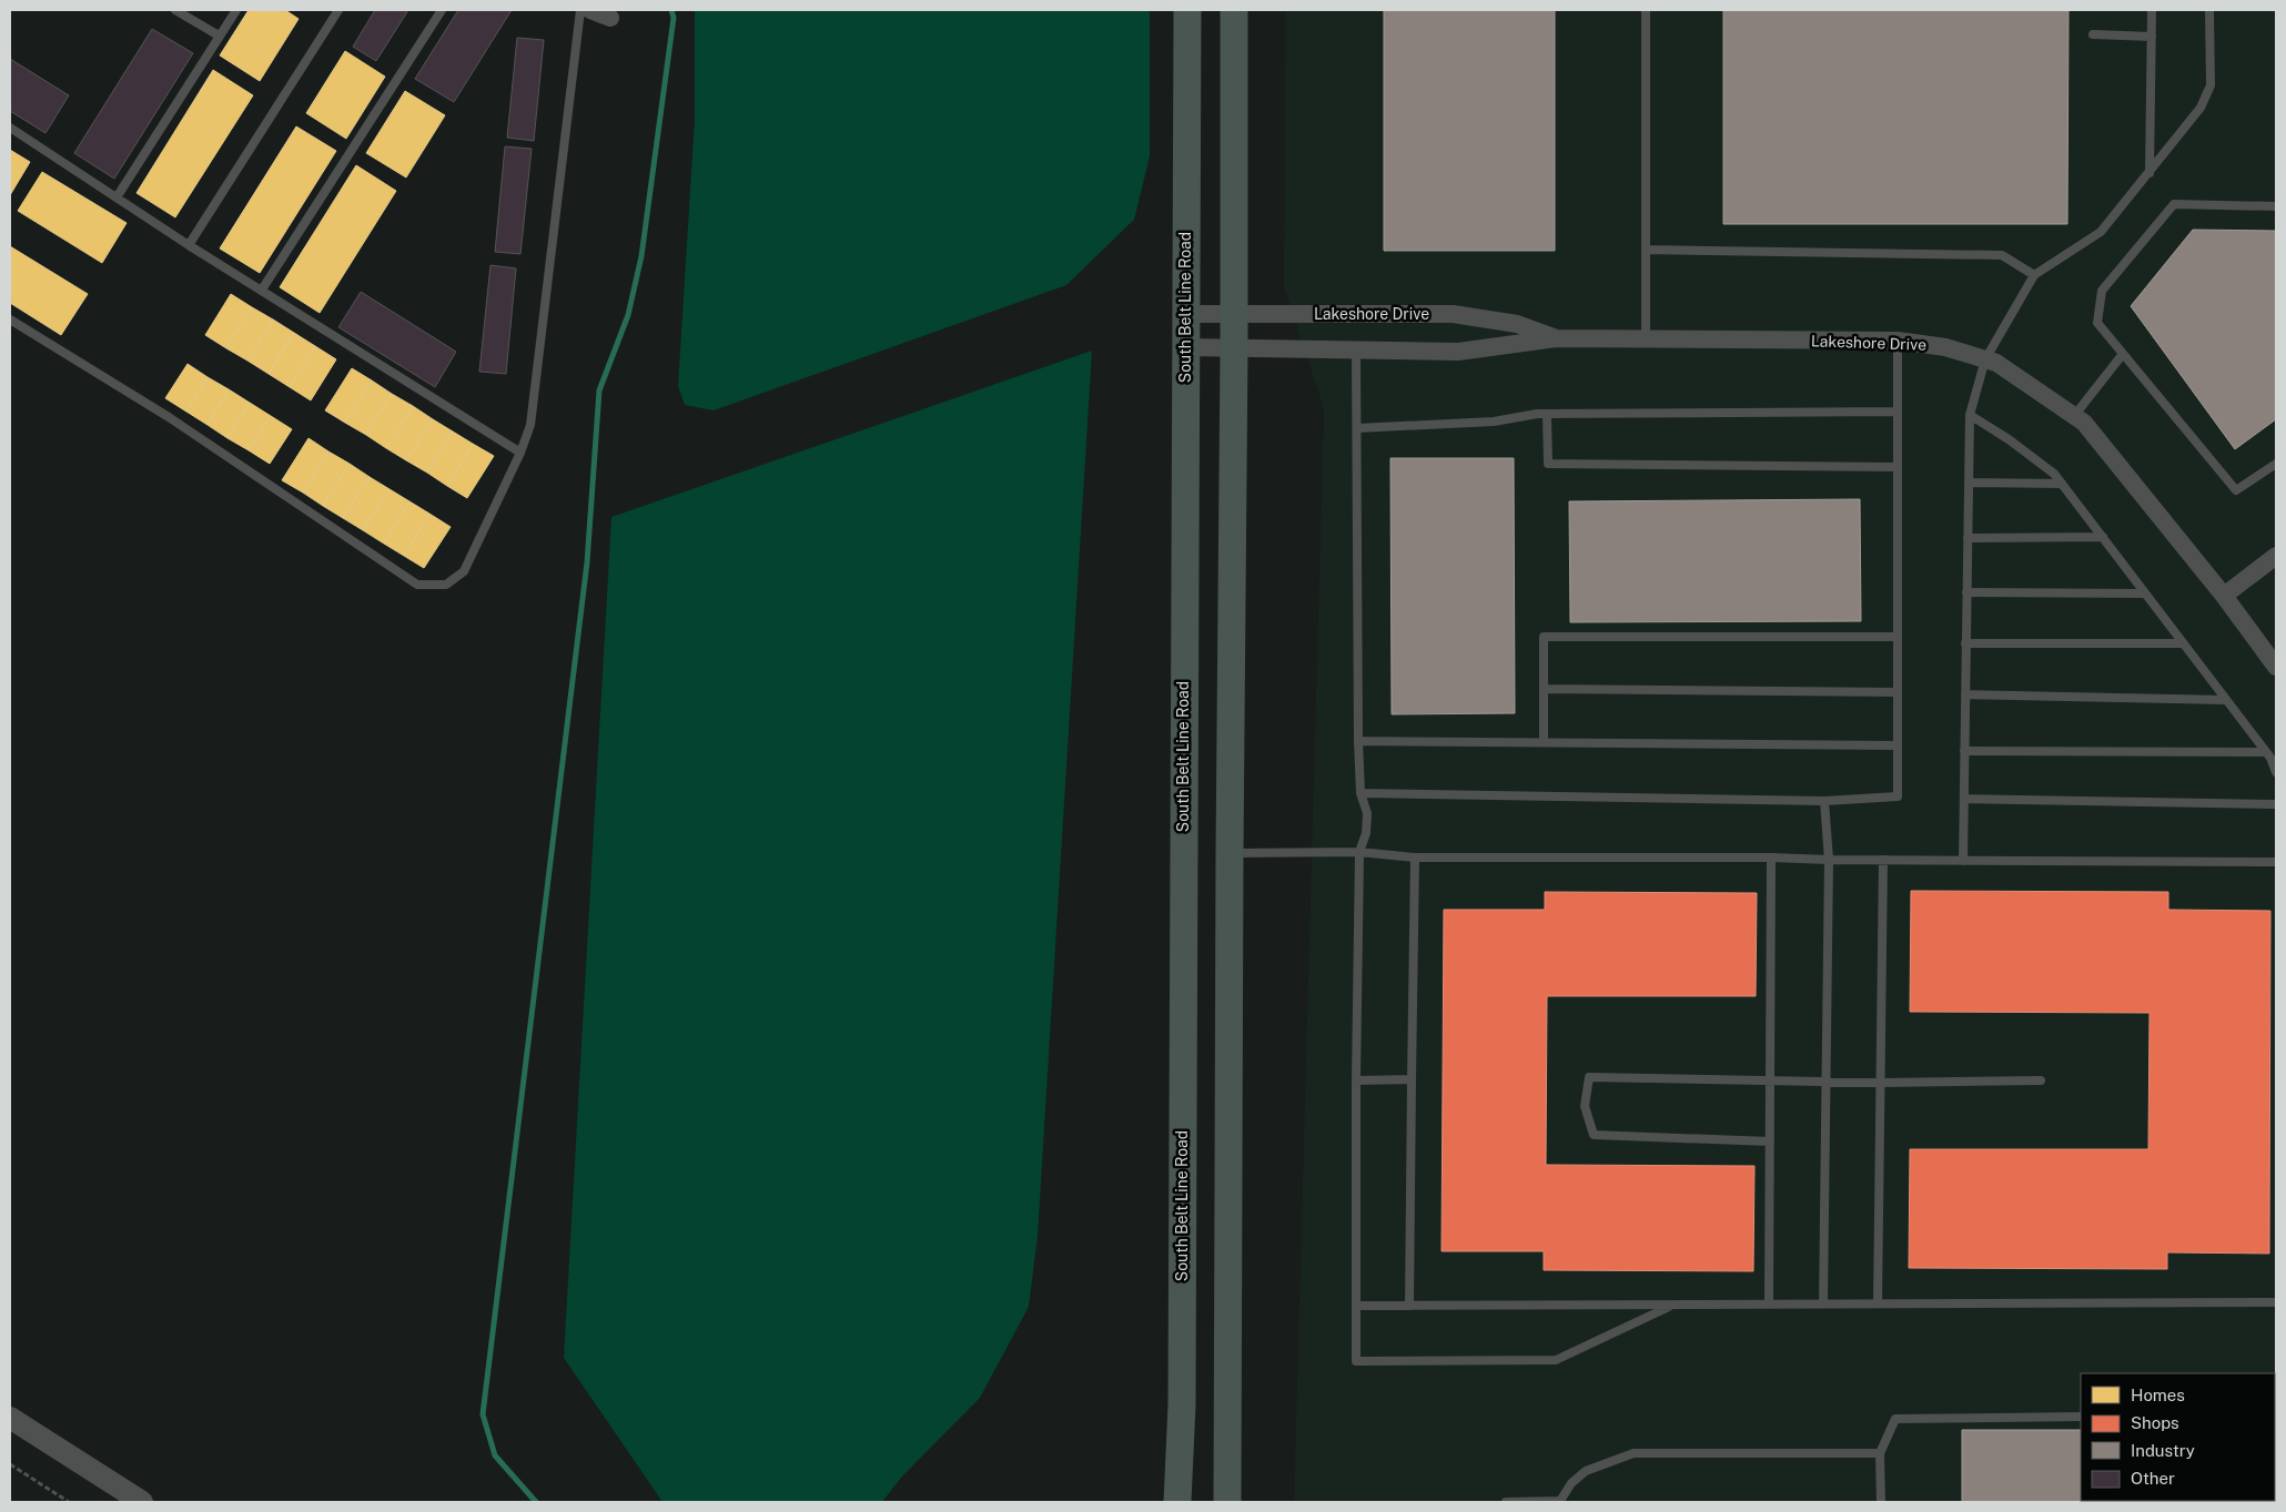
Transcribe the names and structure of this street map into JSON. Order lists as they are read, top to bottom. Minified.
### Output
{"streets":{"main road":["South Belt Line Road"],"street":["Lakeshore Drive"]},"crossings":[["South Belt Line Road","Lakeshore Drive"]],"legend":["Homes","Shops","Industry","Other"]}
